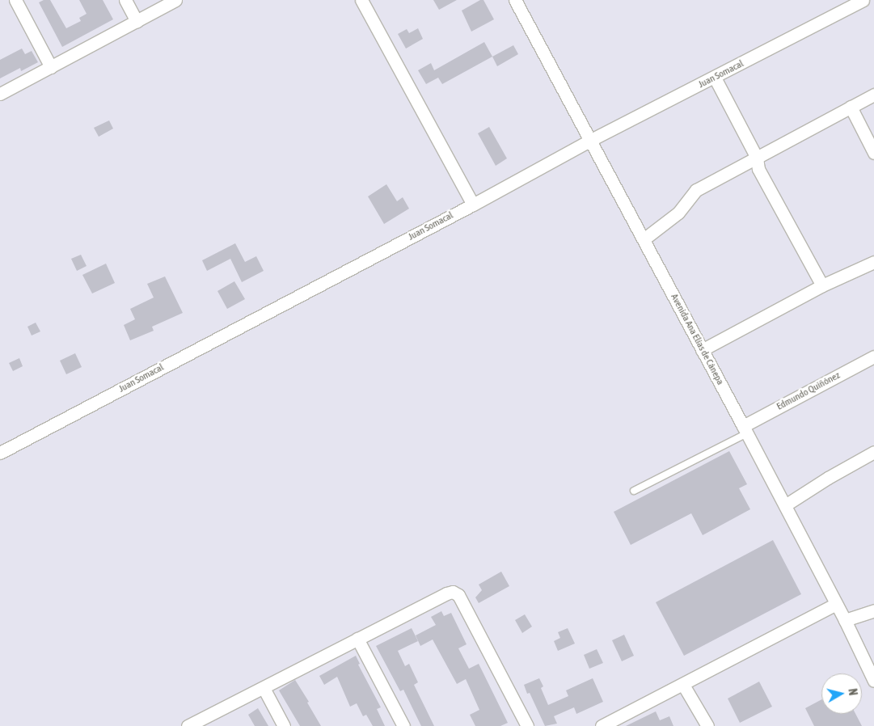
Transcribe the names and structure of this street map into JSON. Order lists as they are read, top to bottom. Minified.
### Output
{"streets":{"street":["Juan Somacal","Avenida Ana Elías de Cánepa","Edmundo Quiñónez"]},"crossings":[["Juan Somacal","Avenida Ana Elías de Cánepa"],["Avenida Ana Elías de Cánepa","Edmundo Quiñónez"]],"north":"right"}
